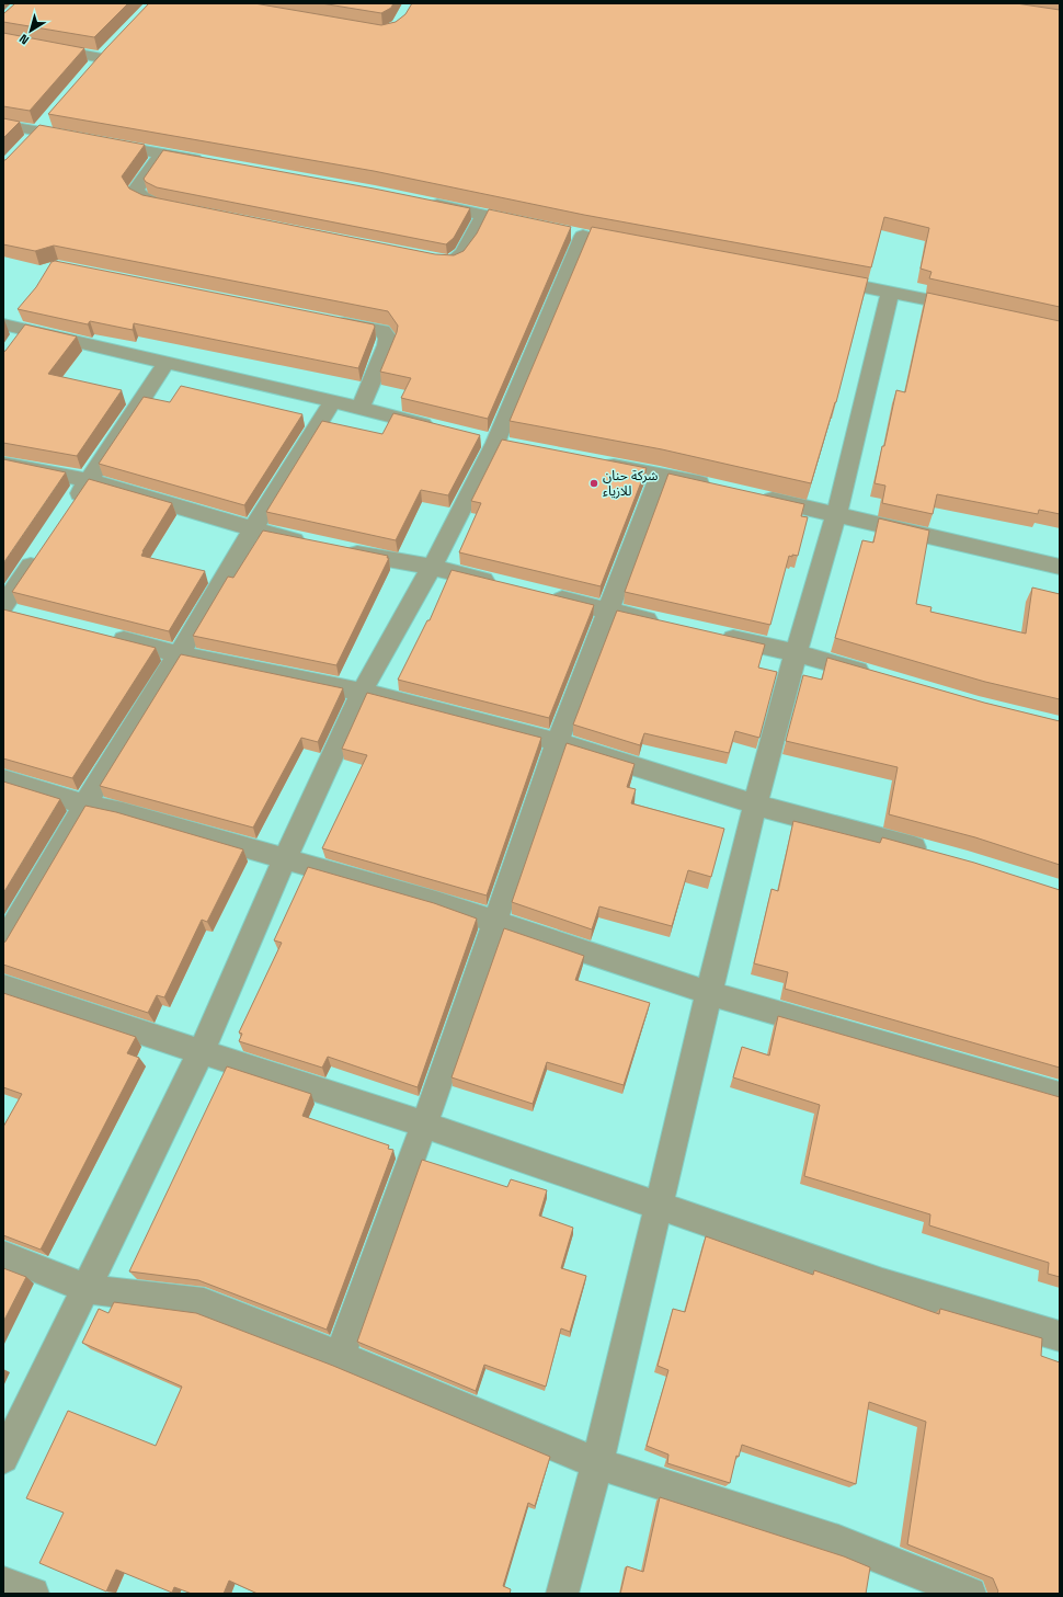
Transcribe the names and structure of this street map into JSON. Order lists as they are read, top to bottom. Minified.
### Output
{"places":["شركة حنان للازياء"],"north":"bottom left"}
